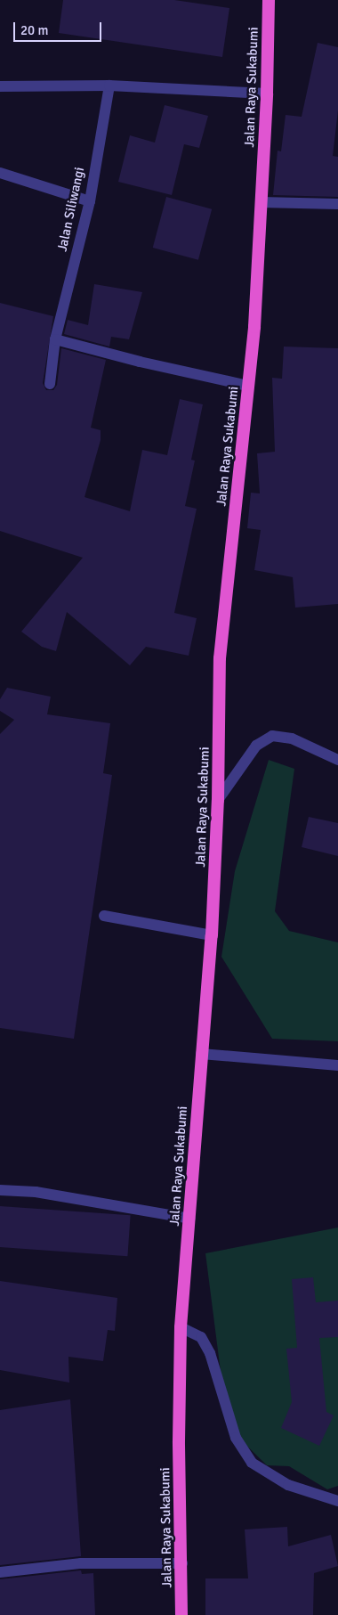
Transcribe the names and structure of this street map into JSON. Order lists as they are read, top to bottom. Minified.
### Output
{"streets":{"highway":["Jalan Raya Sukabumi"],"street":["Jalan Siliwangi"]},"scale_bar":"20 m"}
